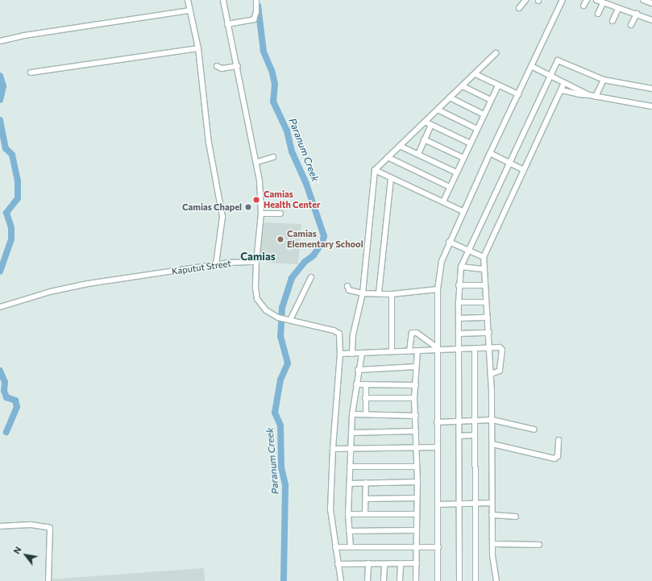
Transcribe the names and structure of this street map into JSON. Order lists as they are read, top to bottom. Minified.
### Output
{"streets":{"street":["Kaputut Street"]},"districts":["Camias"],"water":["Paranum Creek"],"places":["Camias Health Center","Camias Chapel","Camias Elementary School"],"north":"top left"}
